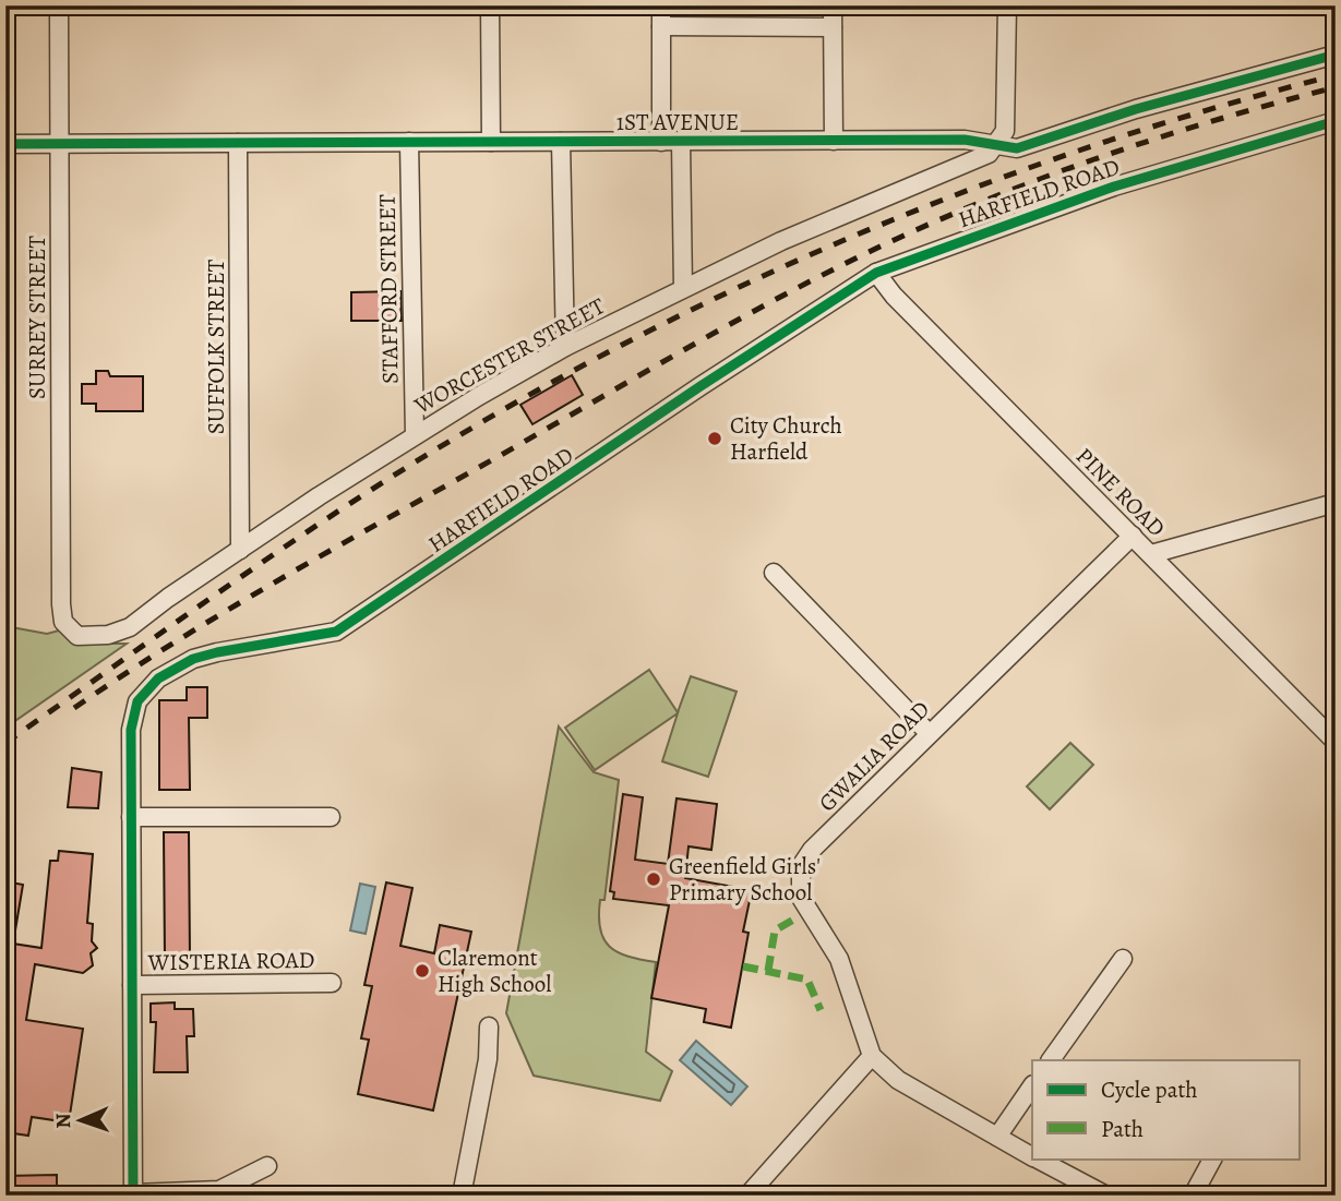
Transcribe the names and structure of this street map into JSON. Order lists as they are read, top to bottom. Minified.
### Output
{"streets":{"street":["1ST AVENUE","HARFIELD ROAD","STAFFORD STREET","SURREY STREET","SUFFOLK STREET","WORCESTER STREET","PINE ROAD","GWALIA ROAD","WISTERIA ROAD"]},"crossings":[["1ST AVENUE","STAFFORD STREET"],["1ST AVENUE","SURREY STREET"],["1ST AVENUE","SUFFOLK STREET"],["1ST AVENUE","WORCESTER STREET"],["HARFIELD ROAD","PINE ROAD"],["HARFIELD ROAD","WISTERIA ROAD"],["STAFFORD STREET","WORCESTER STREET"],["SURREY STREET","WORCESTER STREET"],["SUFFOLK STREET","WORCESTER STREET"],["PINE ROAD","GWALIA ROAD"]],"places":["City Church Harfield","Greenfield Girls' Primary School","Claremont High School"],"legend":["Cycle path","Path"],"north":"left"}
